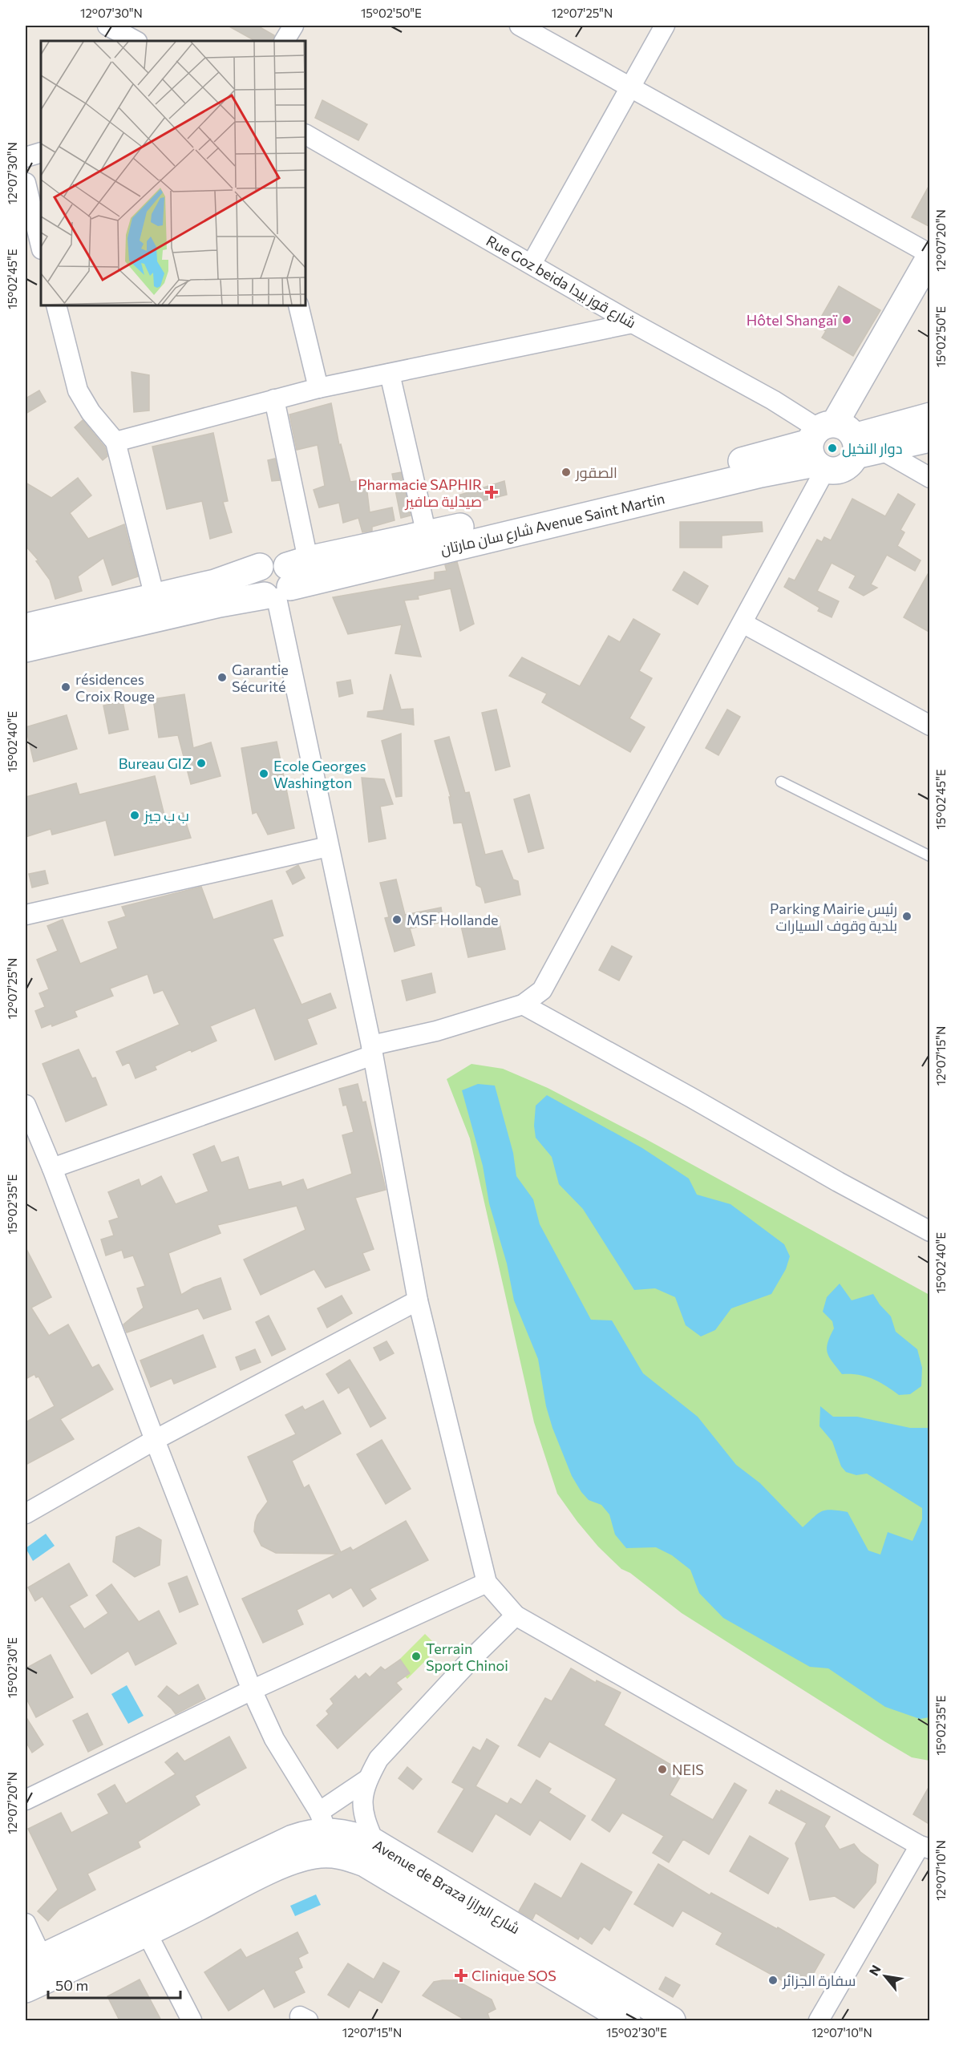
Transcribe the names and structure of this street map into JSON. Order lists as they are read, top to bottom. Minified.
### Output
{"streets":{"main road":["شارع سان مارتان Avenue Saint Martin","Avenue de Braza شارع البرازا"],"street":["Rue Goz beida شارع قوز بيدا"]},"crossings":[["Rue Goz beida شارع قوز بيدا","شارع سان مارتان Avenue Saint Martin"]],"places":{"other":["Hôtel Shangaï","دوار النخيل","الصقور","Garantie Sécurité","résidences Croix Rouge","Bureau GIZ","Ecole Georges Washington","ب ب جيز","Parking Mairie رئيس بلدية وقوف السيارات","MSF Hollande","Terrain Sport Chinoi","NEIS","سفارة الجزائر"],"health":["Pharmacie SAPHIR صيدلية صافير","Clinique SOS"]},"scale_bar":"50 m","north":"top left","coordinates":["12°07'30\"N","15°02'50\"E","12°07'25\"N","12°07'20\"N","15°02'45\"E","15°02'40\"E","12°07'15\"N","15°02'35\"E","15°02'30\"E","12°07'10\"N"]}
